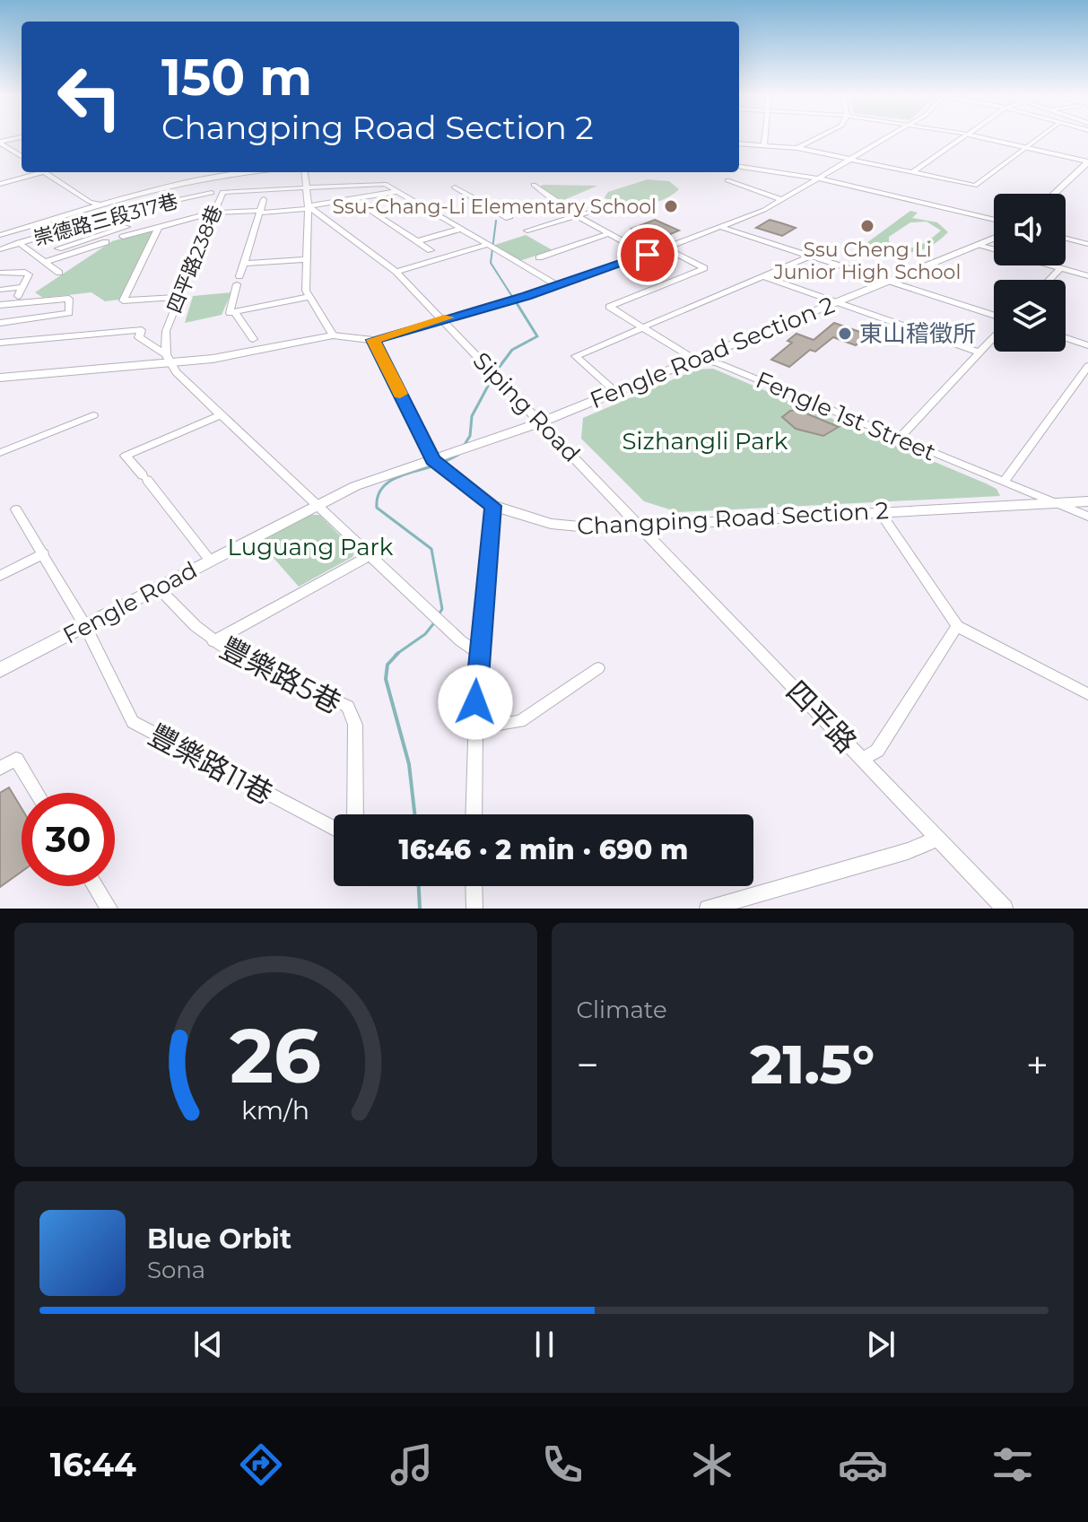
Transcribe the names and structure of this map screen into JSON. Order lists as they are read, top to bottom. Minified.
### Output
{"streets":{"street":["崇德路三段317巷","四平路238巷","Fengle Road Section 2","Siping Road","Fengle 1st Street","Changping Road Section 2","Fengle Road","豐樂路5巷","四平路","豐樂路11巷"]},"crossings":[["Fengle Road Section 2","Siping Road"],["Fengle Road Section 2","Fengle 1st Street"],["Fengle Road Section 2","Fengle Road"],["Siping Road","Changping Road Section 2"],["Siping Road","Fengle Road"],["Siping Road","四平路"],["Fengle 1st Street","Changping Road Section 2"],["Changping Road Section 2","Fengle Road"],["Changping Road Section 2","四平路"],["Fengle Road","豐樂路5巷"],["Fengle Road","豐樂路11巷"]],"parks":["Sizhangli Park","Luguang Park"],"places":["Ssu-Chang-Li Elementary School","Ssu Cheng Li Junior High School","東山稽徵所"],"page":{"turn":["150 m","Changping Road Section 2"],"limit":"30","trip":"16:46 · 2 min · 690 m","tile":"Climate","heat":["−","21.5°","+"],"song":["Blue Orbit","Sona"],"tabs":"16:44","gauge":["26","km/h"]}}
